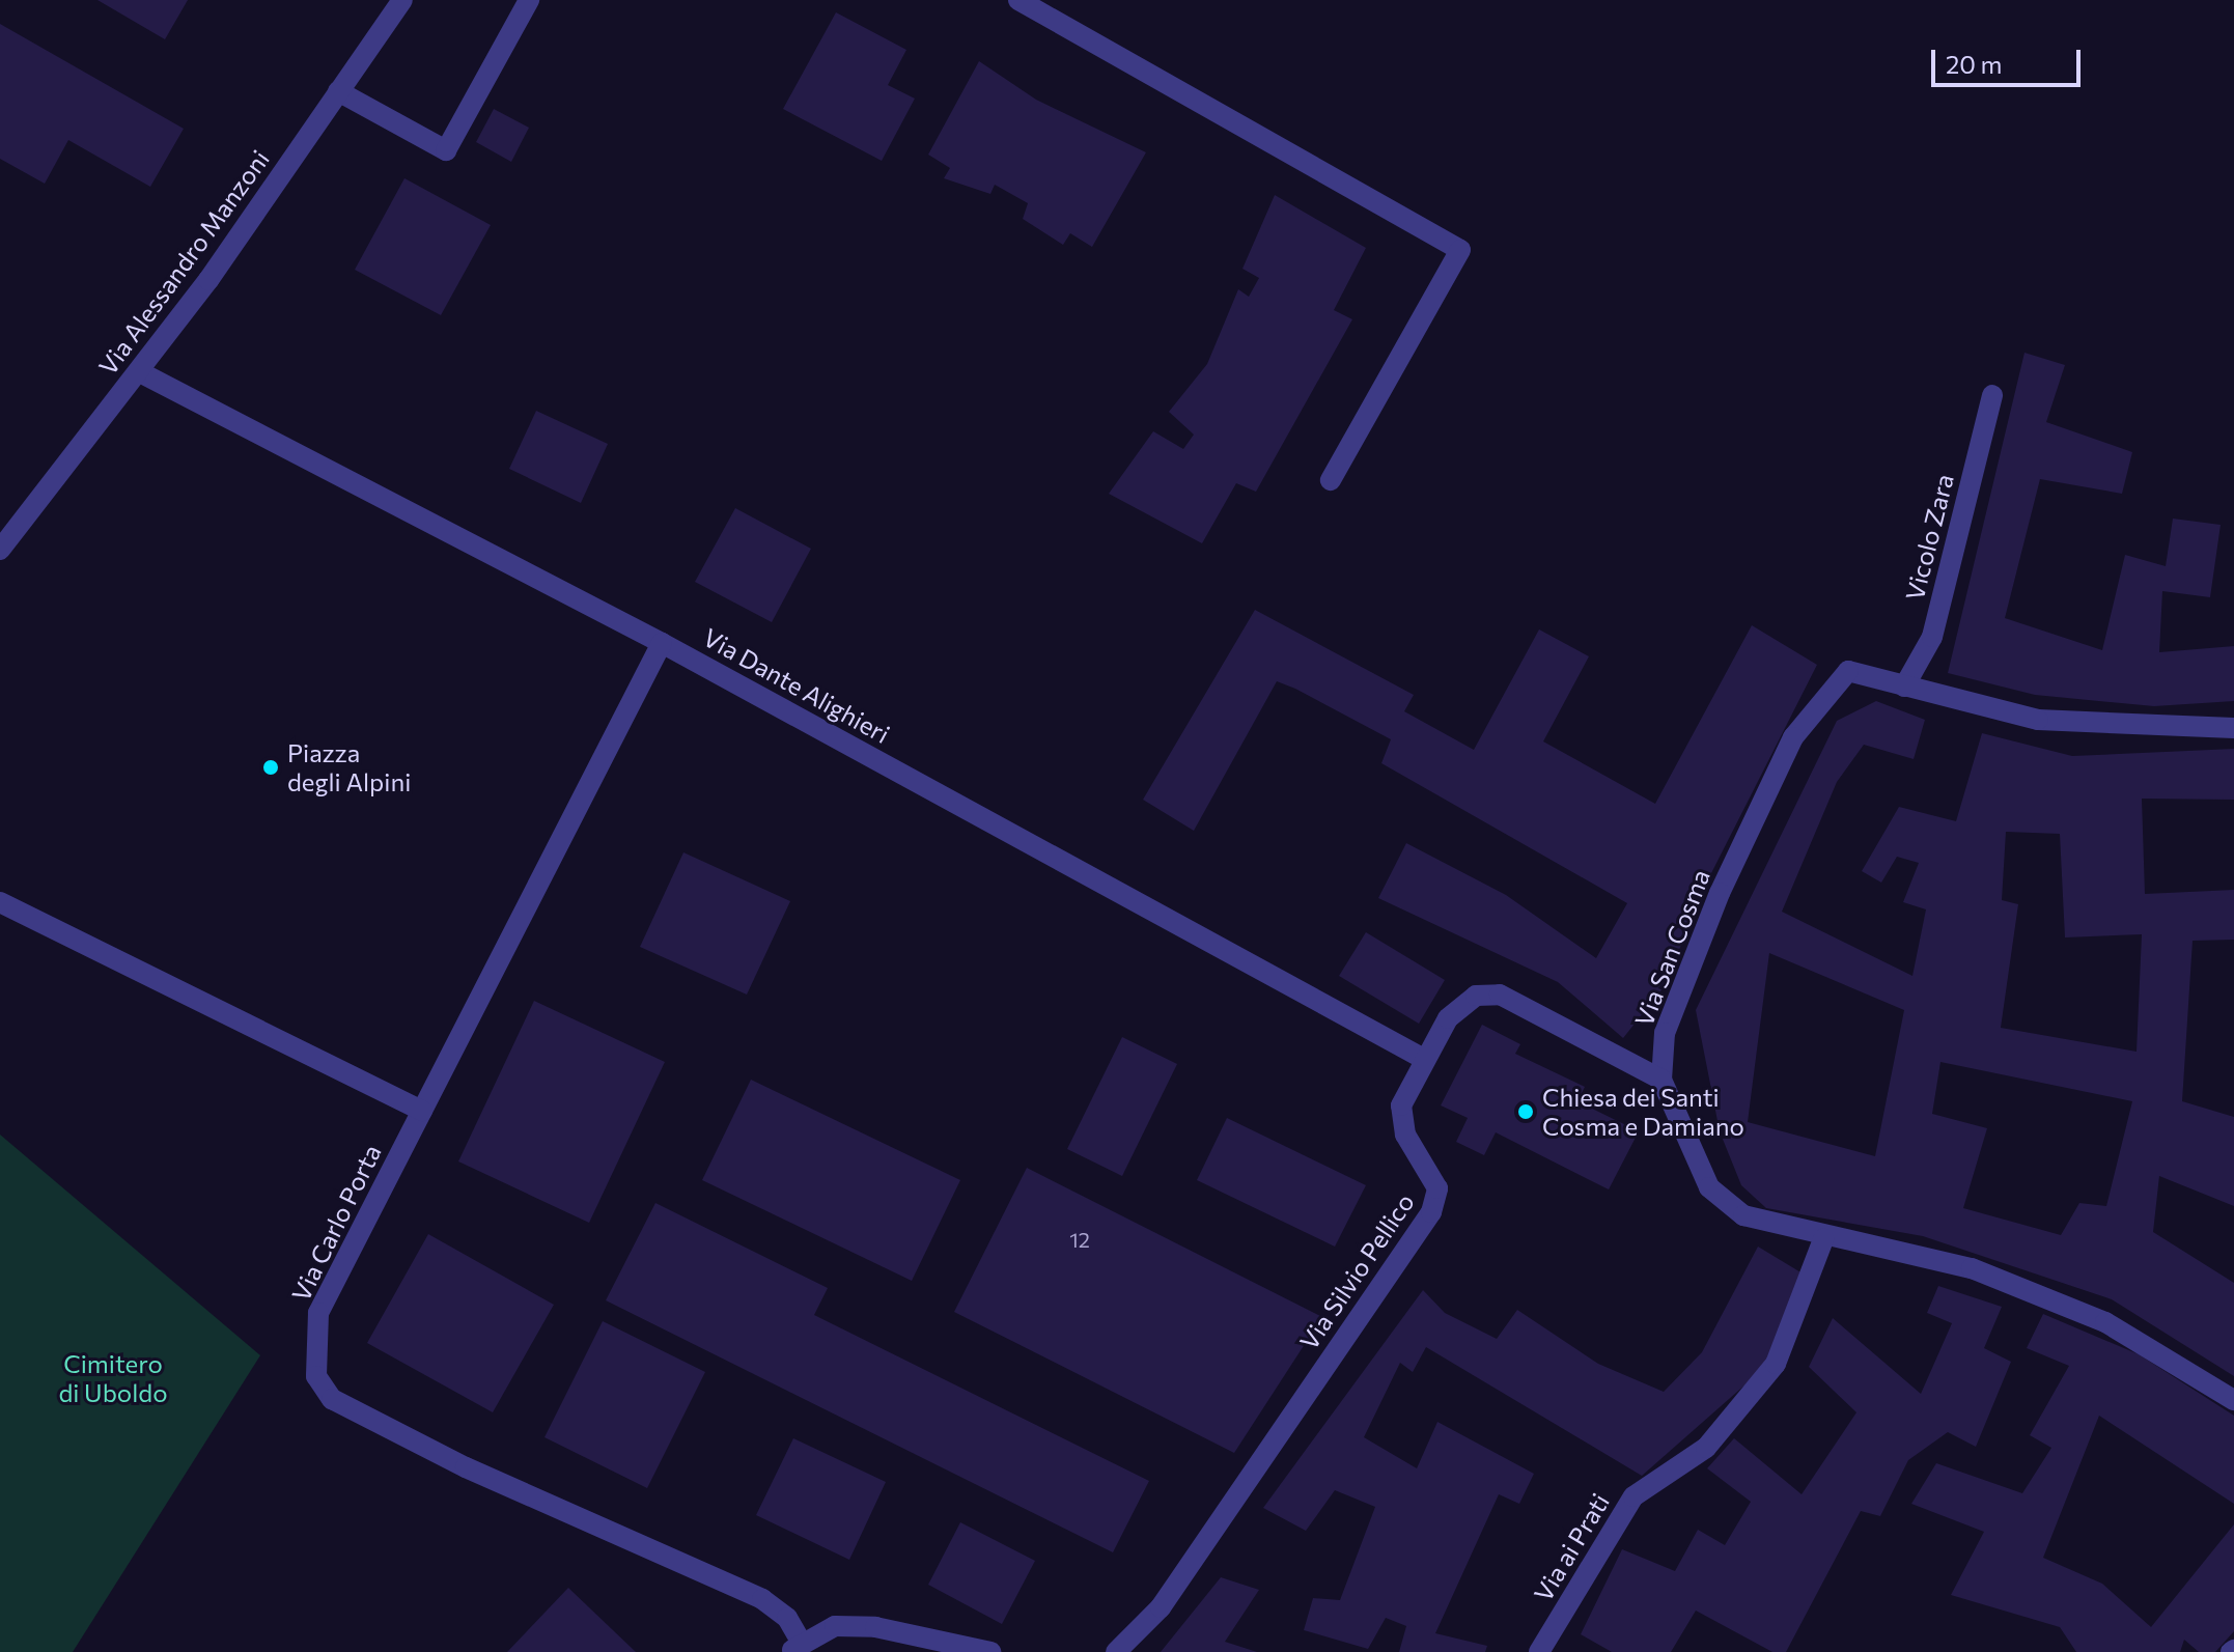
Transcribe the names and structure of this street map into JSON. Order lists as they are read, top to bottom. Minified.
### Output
{"streets":{"street":["Via Alessandro Manzoni","Vicolo Zara","Via Dante Alighieri","Via San Cosma","Via Carlo Porta","Via Silvio Pellico","Via ai Prati"]},"crossings":[["Via Alessandro Manzoni","Via Dante Alighieri"],["Vicolo Zara","Via San Cosma"],["Via Dante Alighieri","Via Carlo Porta"],["Via Dante Alighieri","Via Silvio Pellico"],["Via San Cosma","Via Silvio Pellico"]],"parks":["Cimitero di Uboldo"],"places":["Piazza degli Alpini","Chiesa dei Santi Cosma e Damiano"],"house_numbers":["12"],"scale_bar":"20 m"}
